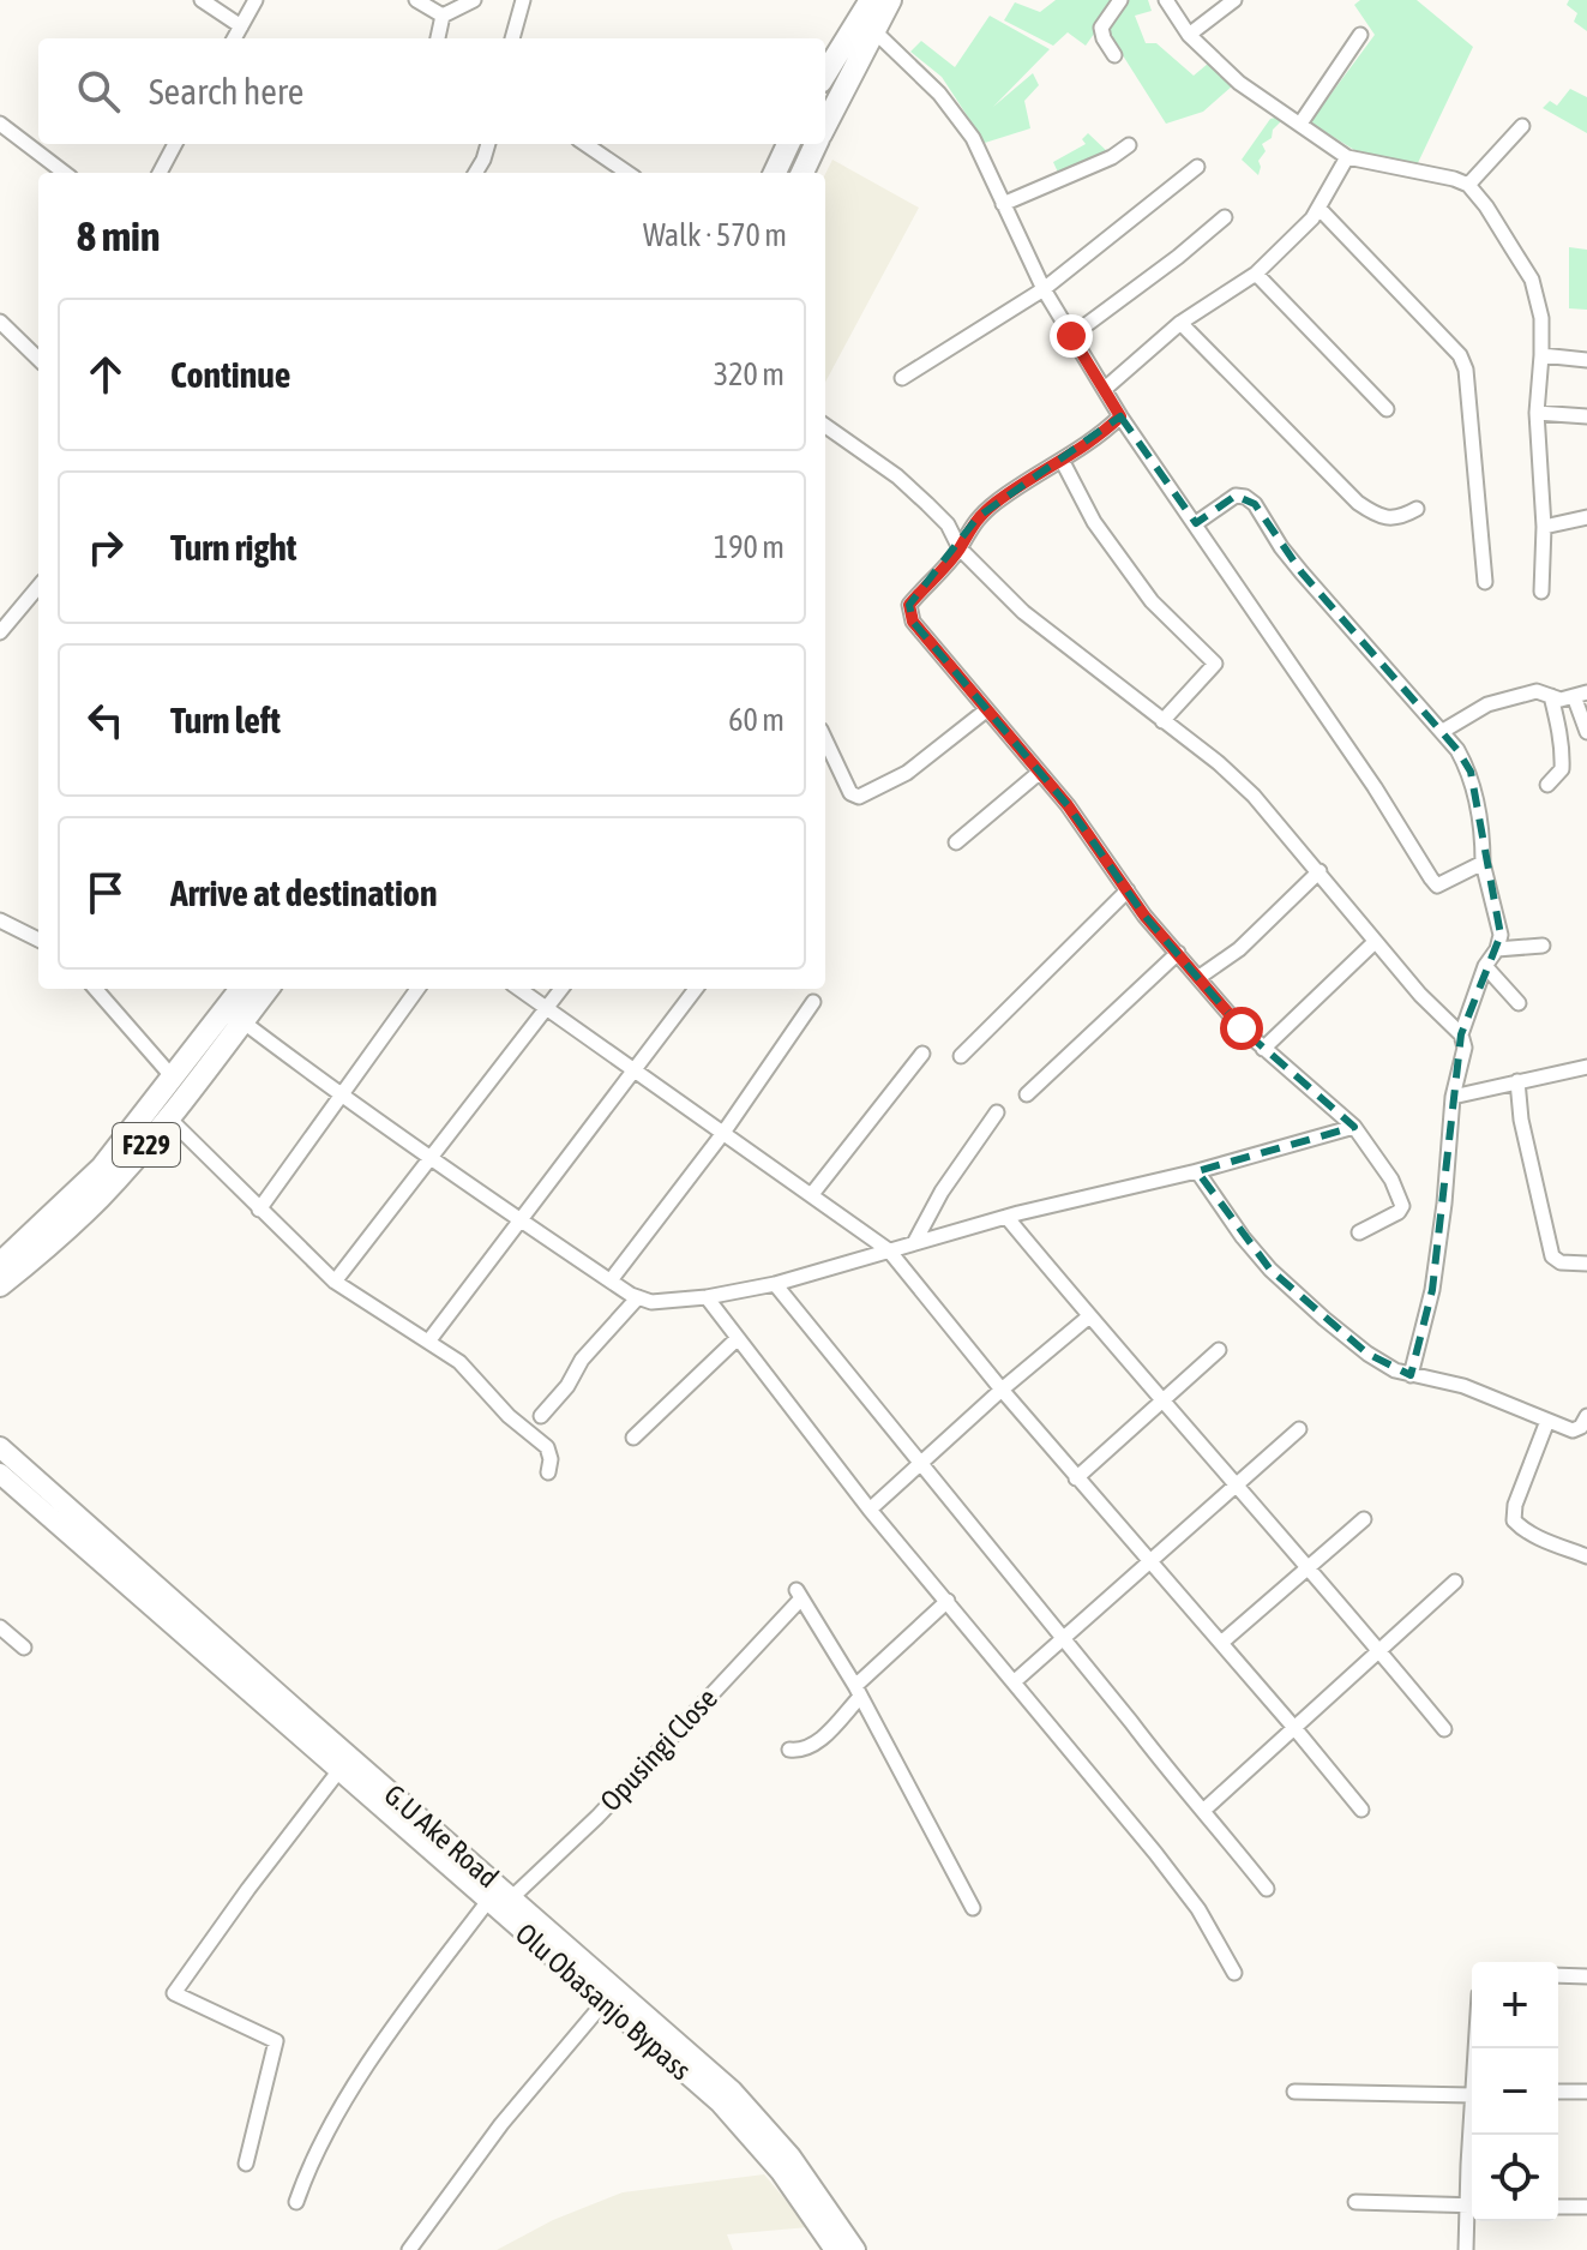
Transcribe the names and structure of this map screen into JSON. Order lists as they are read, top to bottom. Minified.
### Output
{"streets":{"main road":["F229","G.U Ake Road","Olu Obasanjo Bypass"],"street":["Opusingi Close"]},"crossings":[["Opusingi Close","G.U Ake Road"]],"page":{"search":"Search here","heading":["8 min","Walk · 570 m"],"list":[["Continue","320 m"],["Turn right","190 m"],["Turn left","60 m"],"Arrive at destination"],"map_buttons":["+","−"]}}
